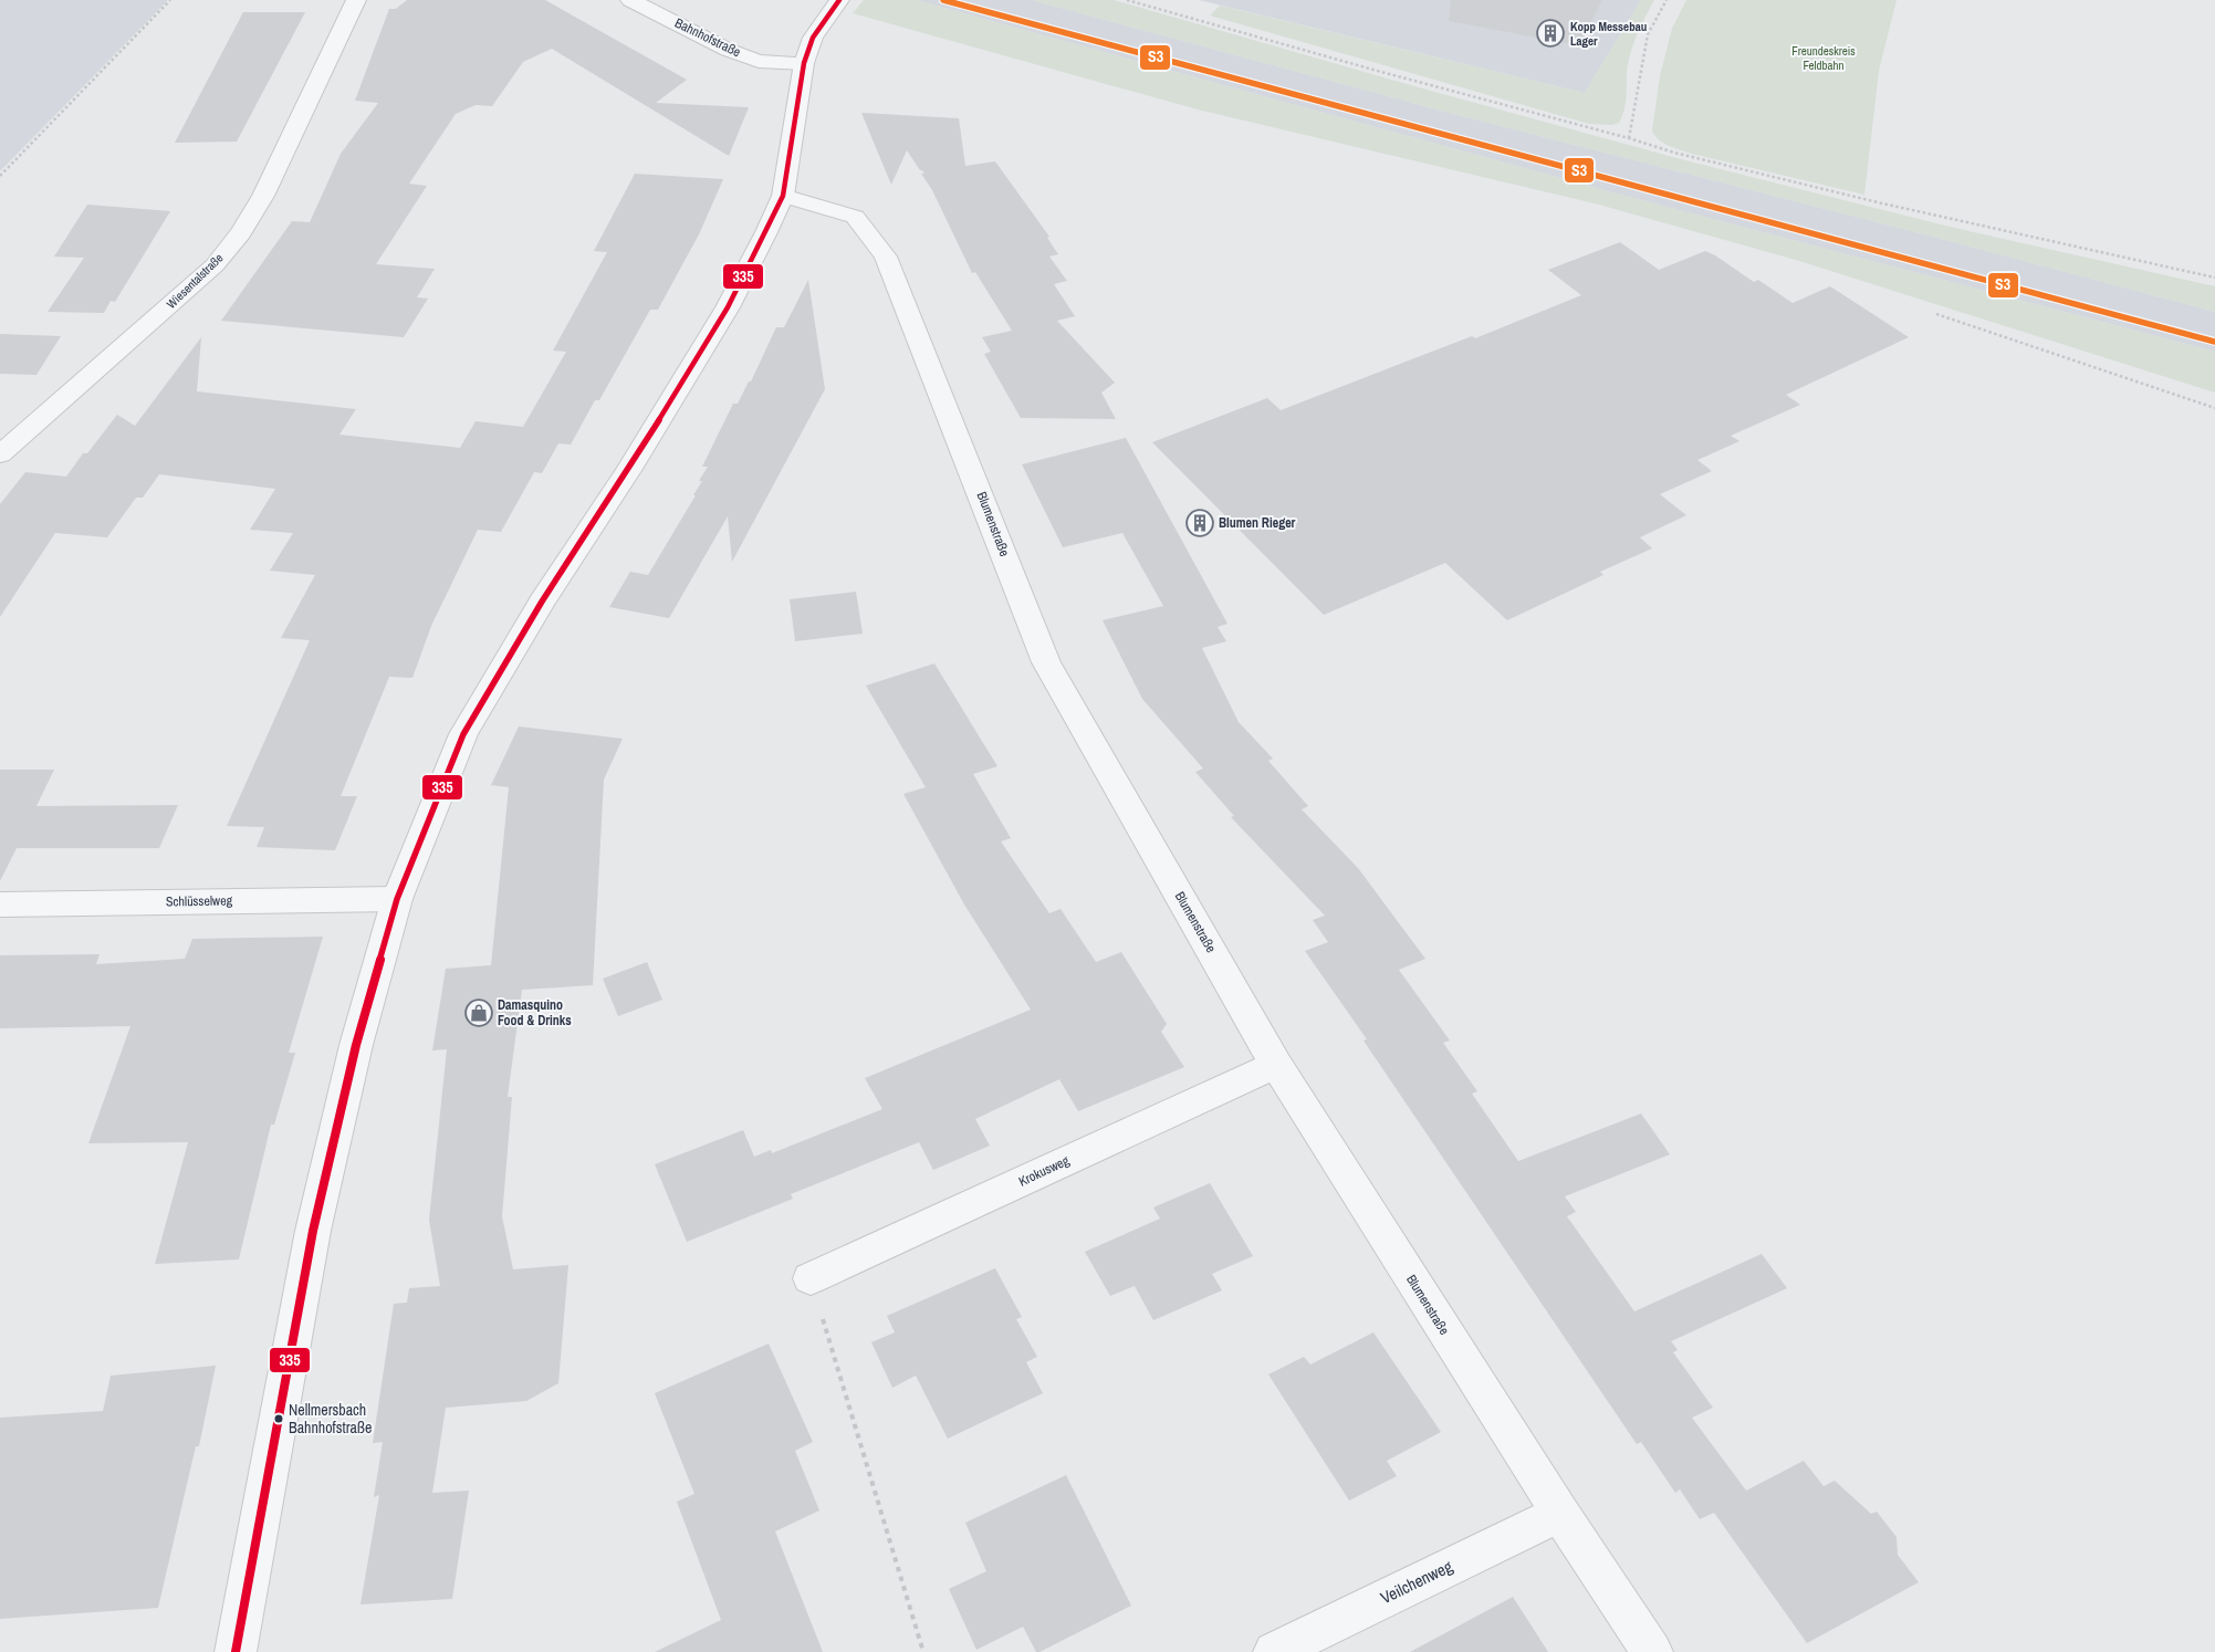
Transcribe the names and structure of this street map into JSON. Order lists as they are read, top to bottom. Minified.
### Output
{"streets":{"street":["Bahnhofstraße","Wiesentalstraße","Blumenstraße","Schlüsselweg","Krokusweg","Veilchenweg"]},"crossings":[["Blumenstraße","Krokusweg"],["Blumenstraße","Veilchenweg"]],"parks":["Freundeskreis Feldbahn"],"places":{"building":["Kopp Messebau Lager","Blumen Rieger"],"shop":["Damasquino Food & Drinks"],"other":["Nellmersbach Bahnhofstraße"]},"lines":["transit line S3","transit line 335"]}
